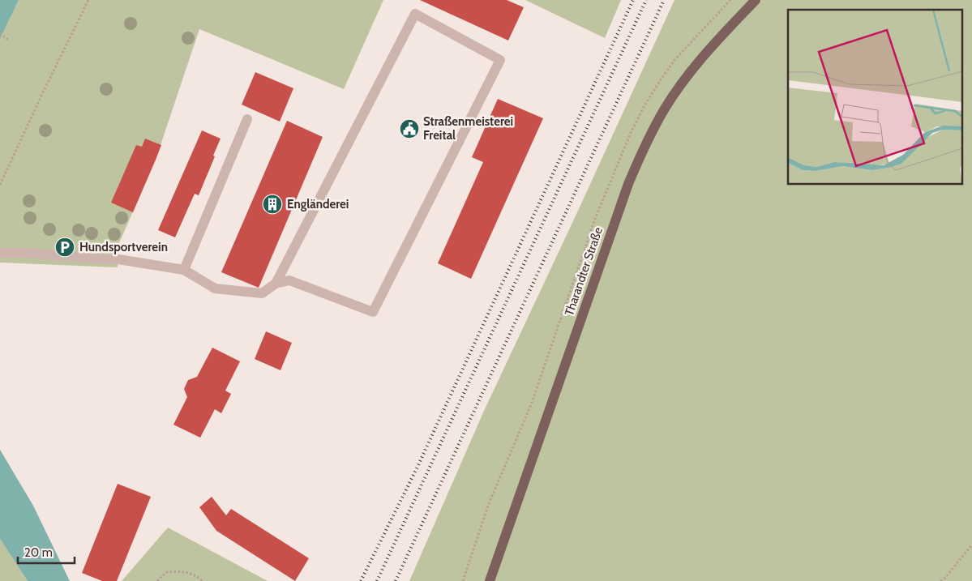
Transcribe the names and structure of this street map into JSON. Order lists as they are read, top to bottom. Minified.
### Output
{"streets":{"main road":["Tharandter Straße"]},"places":{"public building":["Straßenmeisterei Freital"],"building":["Engländerei"],"parking":["Hundsportverein"]},"scale_bar":"20 m"}
